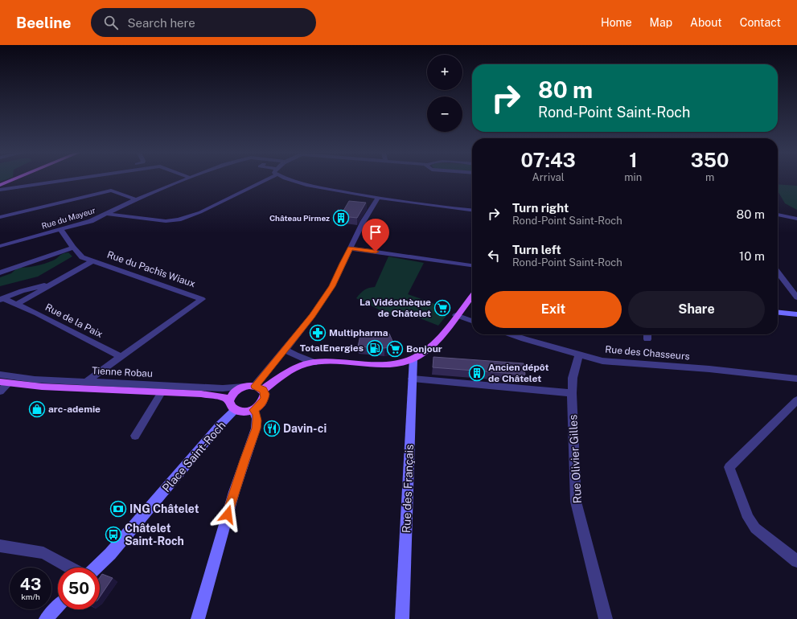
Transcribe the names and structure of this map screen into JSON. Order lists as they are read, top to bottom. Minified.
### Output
{"streets":{"main road":["Tienne Robau","Place Saint-Roch","Rue des Français"],"street":["Rue du Mayeur","Rue du Pachîs Wiaux","Rue de la Paix","Rue des Chasseurs","Rue Olivier Gilles"]},"crossings":[["Rue du Mayeur","Rue du Pachîs Wiaux"],["Rue du Pachîs Wiaux","Rue de la Paix"],["Rue du Pachîs Wiaux","Tienne Robau"],["Rue des Chasseurs","Rue Olivier Gilles"],["Tienne Robau","Place Saint-Roch"]],"places":{"building":["Château Pirmez","Ancien dépôt de Châtelet"],"supermarket":["La Vidéothèque de Châtelet","Bonjour"],"pharmacy":["Multipharma"],"fuel station":["TotalEnergies"],"shop":["arc-ademie"],"restaurant":["Davin-ci"],"bank":["ING Châtelet"],"bus stop":["Châtelet Saint-Roch"]},"page":{"header":"Beeline","search":"Search here","nav":["Home","Map","About","Contact"],"map_buttons":["+","−"],"turn":["80 m","Rond-Point Saint-Roch"],"eta":["07:43","Arrival","1","min","350","m"],"list":[{"name":"Turn right","note":"Rond-Point Saint-Roch","value":"80 m"},{"name":"Turn left","note":"Rond-Point Saint-Roch","value":"10 m"}],"buttons":["Exit","Share"],"speed":"43 km/h","limit":"50"}}
